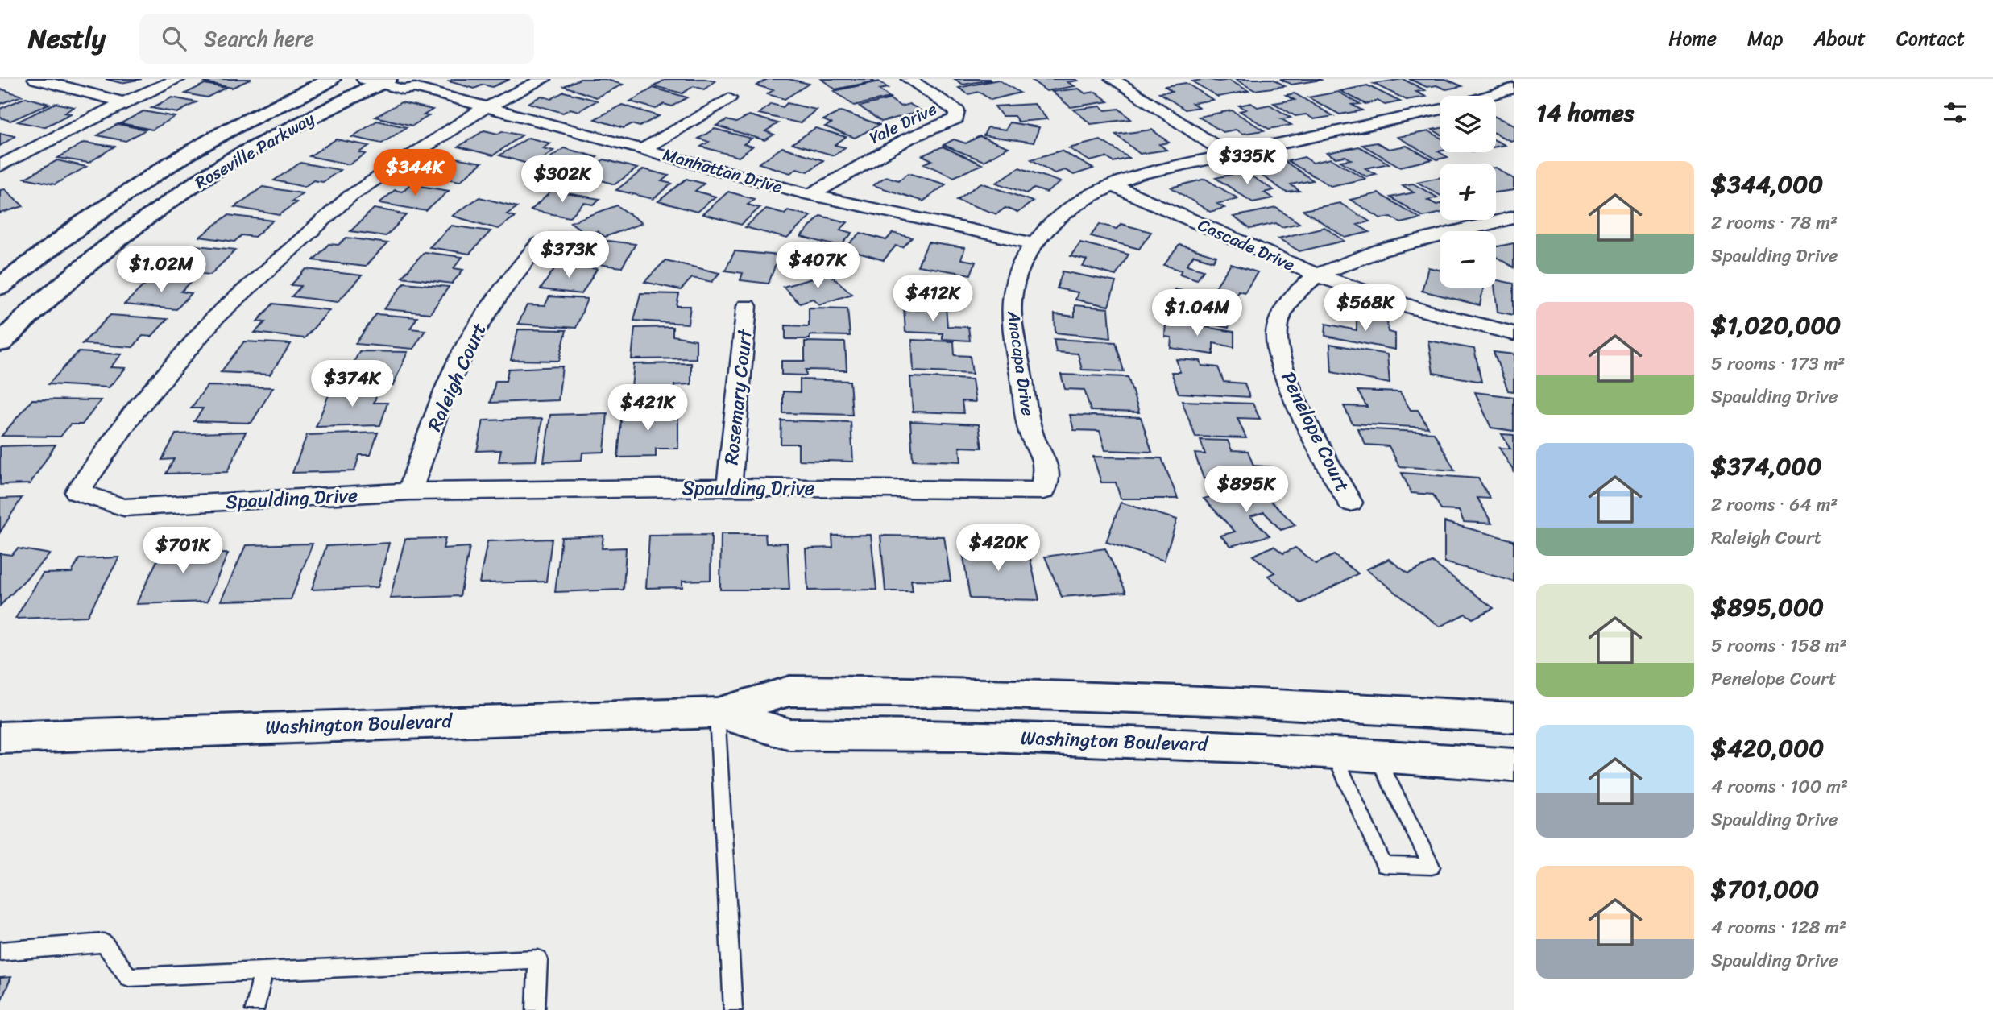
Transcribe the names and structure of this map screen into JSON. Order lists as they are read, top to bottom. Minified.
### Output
{"streets":{"main road":["Roseville Parkway","Washington Boulevard"],"street":["Yale Drive","Manhattan Drive","Cascade Drive","Anacapa Drive","Raleigh Court","Rosemary Court","Penelope Court","Spaulding Drive"]},"crossings":[["Yale Drive","Manhattan Drive"],["Roseville Parkway","Manhattan Drive"],["Manhattan Drive","Anacapa Drive"],["Manhattan Drive","Spaulding Drive"],["Cascade Drive","Anacapa Drive"],["Cascade Drive","Penelope Court"],["Anacapa Drive","Spaulding Drive"],["Raleigh Court","Spaulding Drive"],["Rosemary Court","Spaulding Drive"]],"page":{"header":"Nestly","search":"Search here","nav":["Home","Map","About","Contact"],"heading":"14 homes","map_buttons":["+","−"],"price":["$335K","$344K","$302K","$373K","$407K","$1.02M","$412K","$568K","$1.04M","$374K","$421K","$895K","$420K","$701K"],"list":[{"name":"$344,000","note":"2 rooms · 78 m² · Spaulding Drive"},{"name":"$1,020,000","note":"5 rooms · 173 m² · Spaulding Drive"},{"name":"$374,000","note":"2 rooms · 64 m² · Raleigh Court"},{"name":"$895,000","note":"5 rooms · 158 m² · Penelope Court"},{"name":"$420,000","note":"4 rooms · 100 m² · Spaulding Drive"},{"name":"$701,000","note":"4 rooms · 128 m² · Spaulding Drive"}]}}
